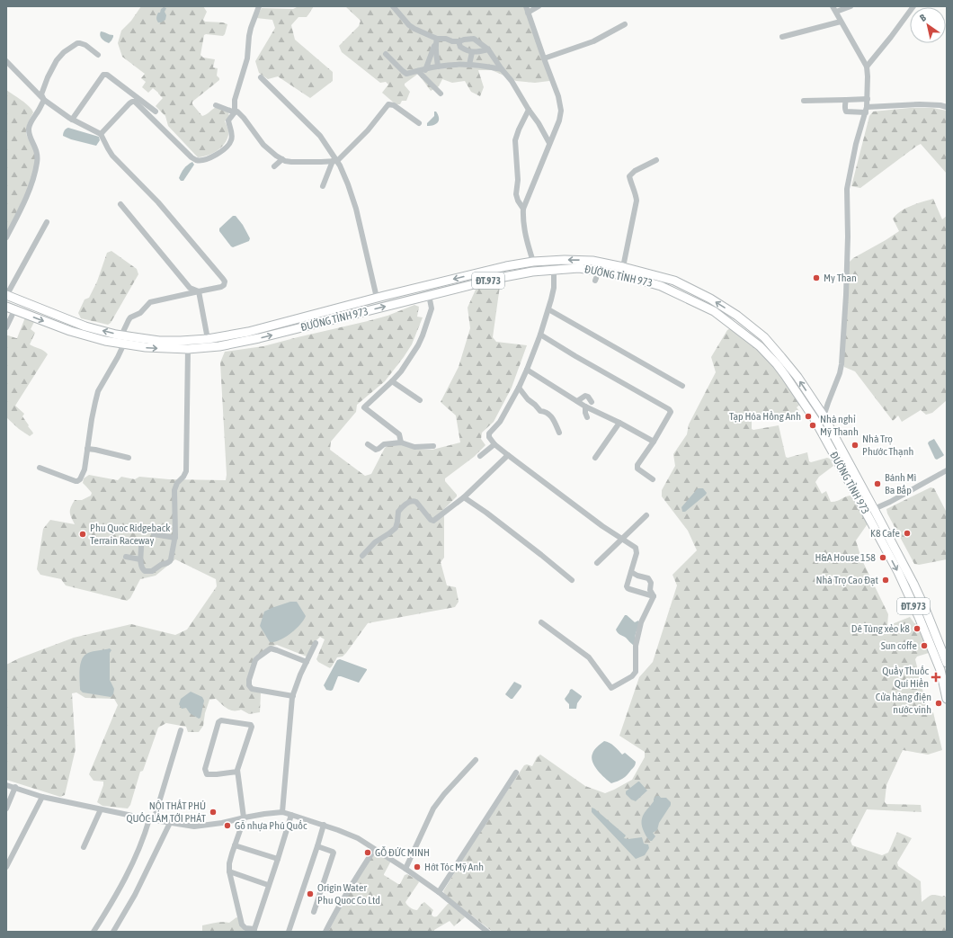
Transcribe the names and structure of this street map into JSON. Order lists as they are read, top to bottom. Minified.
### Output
{"streets":{"main road":["ĐƯỜNG TỈNH 973","ĐT.973"]},"crossings":[["ĐƯỜNG TỈNH 973","ĐT.973"]],"places":{"other":["My Than","Tạp Hóa Hồng Anh","Nhà nghỉ Mỹ Thanh","Nhà Trọ Phước Thạnh","Bánh Mì Ba Bắp","K8 Cafe","Phu Quoc Ridgeback Terrain Raceway","H&A House 158","Nhà Trọ Cao Đạt","Dê Tùng xẻo k8","Sun coffe","Cửa hàng điện nước vinh","NỘI THẤT PHÚ QUỐC LÂM TỚI PHÁT","Gỗ nhựa Phú Quốc","GỖ ĐỨC MINH","Hớt Tóc Mỹ Anh","Origin Water Phu Quoc Co Ltd"],"health":["Quầy Thuốc Quí Hiền"]},"north":"top left"}
